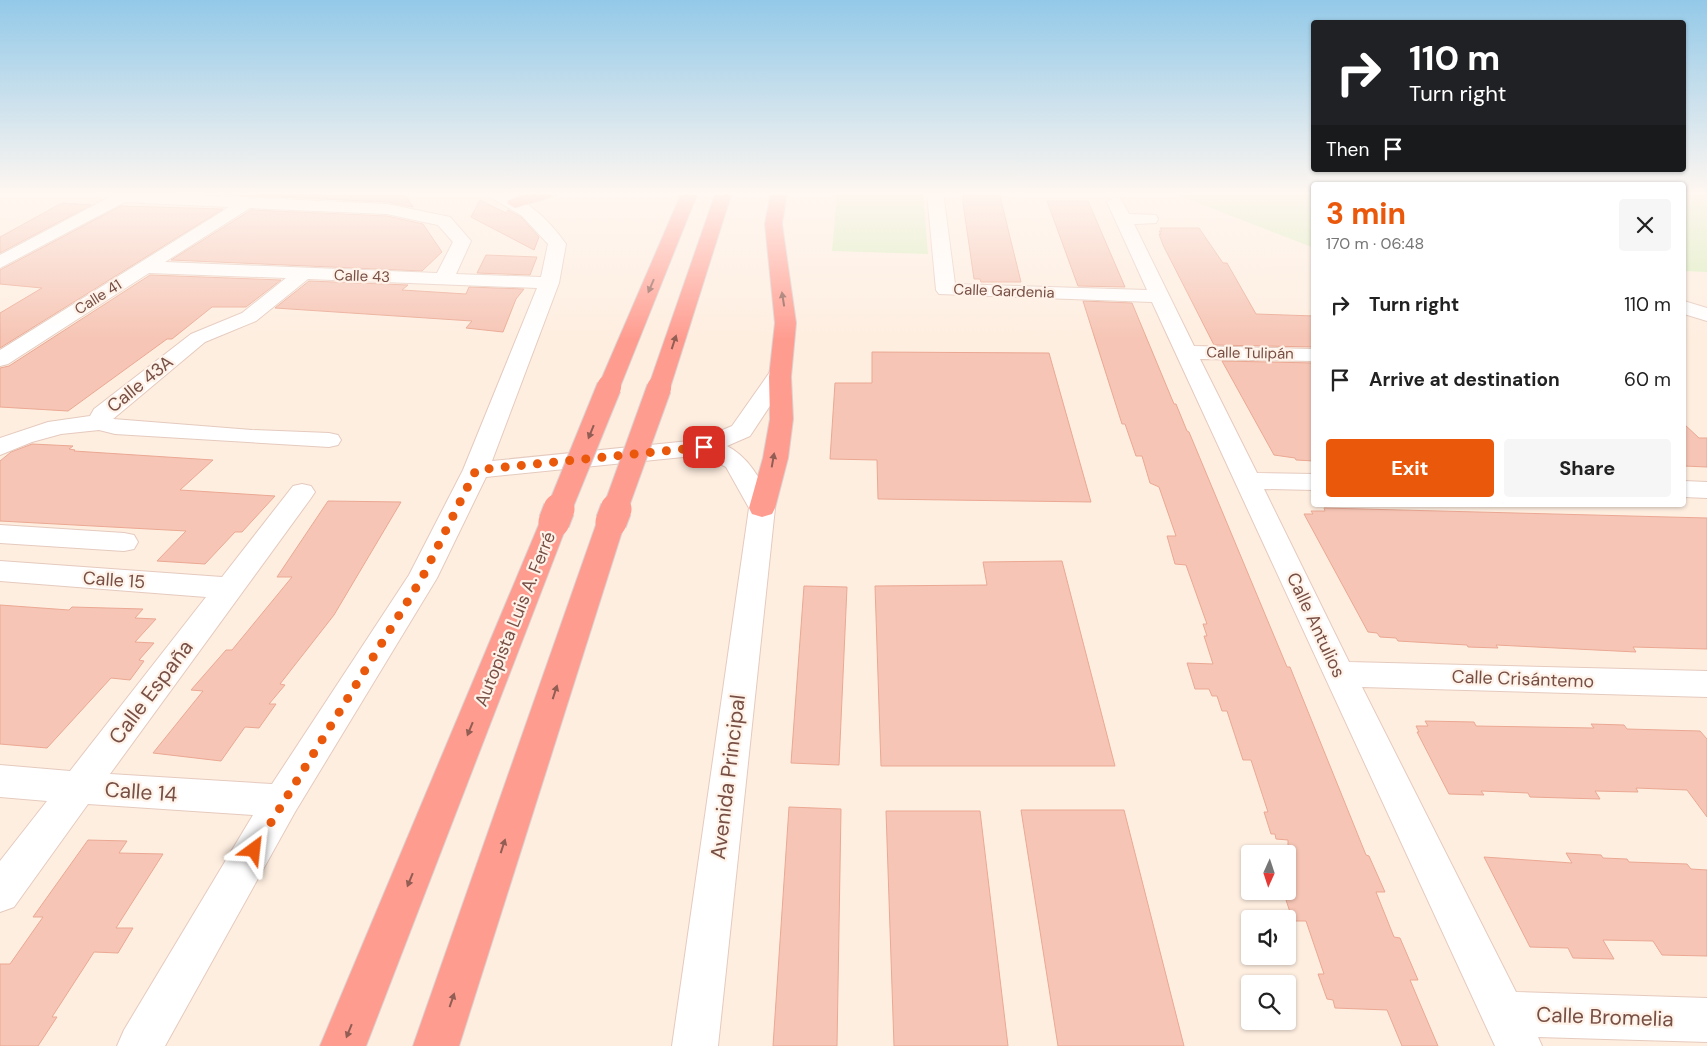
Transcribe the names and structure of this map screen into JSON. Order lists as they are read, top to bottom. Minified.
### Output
{"streets":{"highway":["Autopista Luis A. Ferré"],"street":["Calle 43","Calle Gardenia","Calle 41","Calle Tulipán","Calle 43A","Calle 15","Calle Antulios","Calle Crisántemo","Calle España","Avenida Principal","Calle 14","Calle Bromelia"]},"crossings":[["Calle 43","Calle 41"],["Calle 43","Calle 43A"],["Calle Gardenia","Calle Antulios"],["Calle Tulipán","Calle Antulios"],["Calle 15","Calle España"],["Calle Antulios","Calle Crisántemo"],["Calle Antulios","Calle Bromelia"],["Calle España","Calle 14"]],"north":"bottom","page":{"turn":["110 m","Turn right"],"then":"Then","heading":["3 min","170 m · 06:48"],"list":[{"name":"Turn right","value":"110 m"},{"name":"Arrive at destination","value":"60 m"}],"buttons":["Exit","Share"]}}
